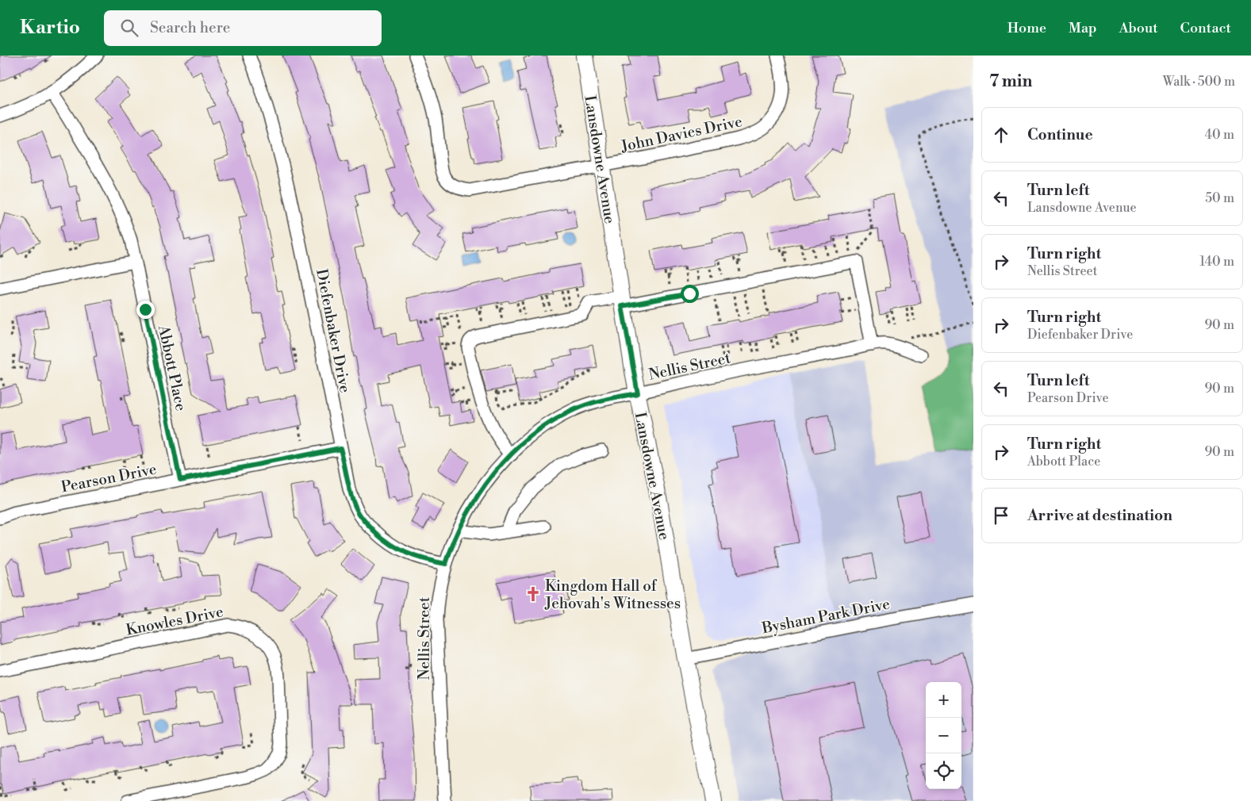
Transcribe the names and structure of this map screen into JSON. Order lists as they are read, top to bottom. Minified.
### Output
{"streets":{"main road":["Lansdowne Avenue"],"street":["John Davies Drive","Diefenbaker Drive","Nellis Street","Abbott Place","Pearson Drive","Bysham Park Drive","Knowles Drive"]},"crossings":[["John Davies Drive","Lansdowne Avenue"],["Lansdowne Avenue","Nellis Street"],["Lansdowne Avenue","Bysham Park Drive"],["Diefenbaker Drive","Nellis Street"],["Diefenbaker Drive","Pearson Drive"],["Abbott Place","Pearson Drive"]],"places":{"church":["Kingdom Hall of Jehovah's Witnesses"]},"page":{"header":"Kartio","search":"Search here","nav":["Home","Map","About","Contact"],"heading":["7 min","Walk · 500 m"],"list":[["Continue","40 m"],["Turn left","Lansdowne Avenue","50 m"],["Turn right","Nellis Street","140 m"],["Turn right","Diefenbaker Drive","90 m"],["Turn left","Pearson Drive","90 m"],["Turn right","Abbott Place","90 m"],"Arrive at destination"],"map_buttons":["+","−"]}}
